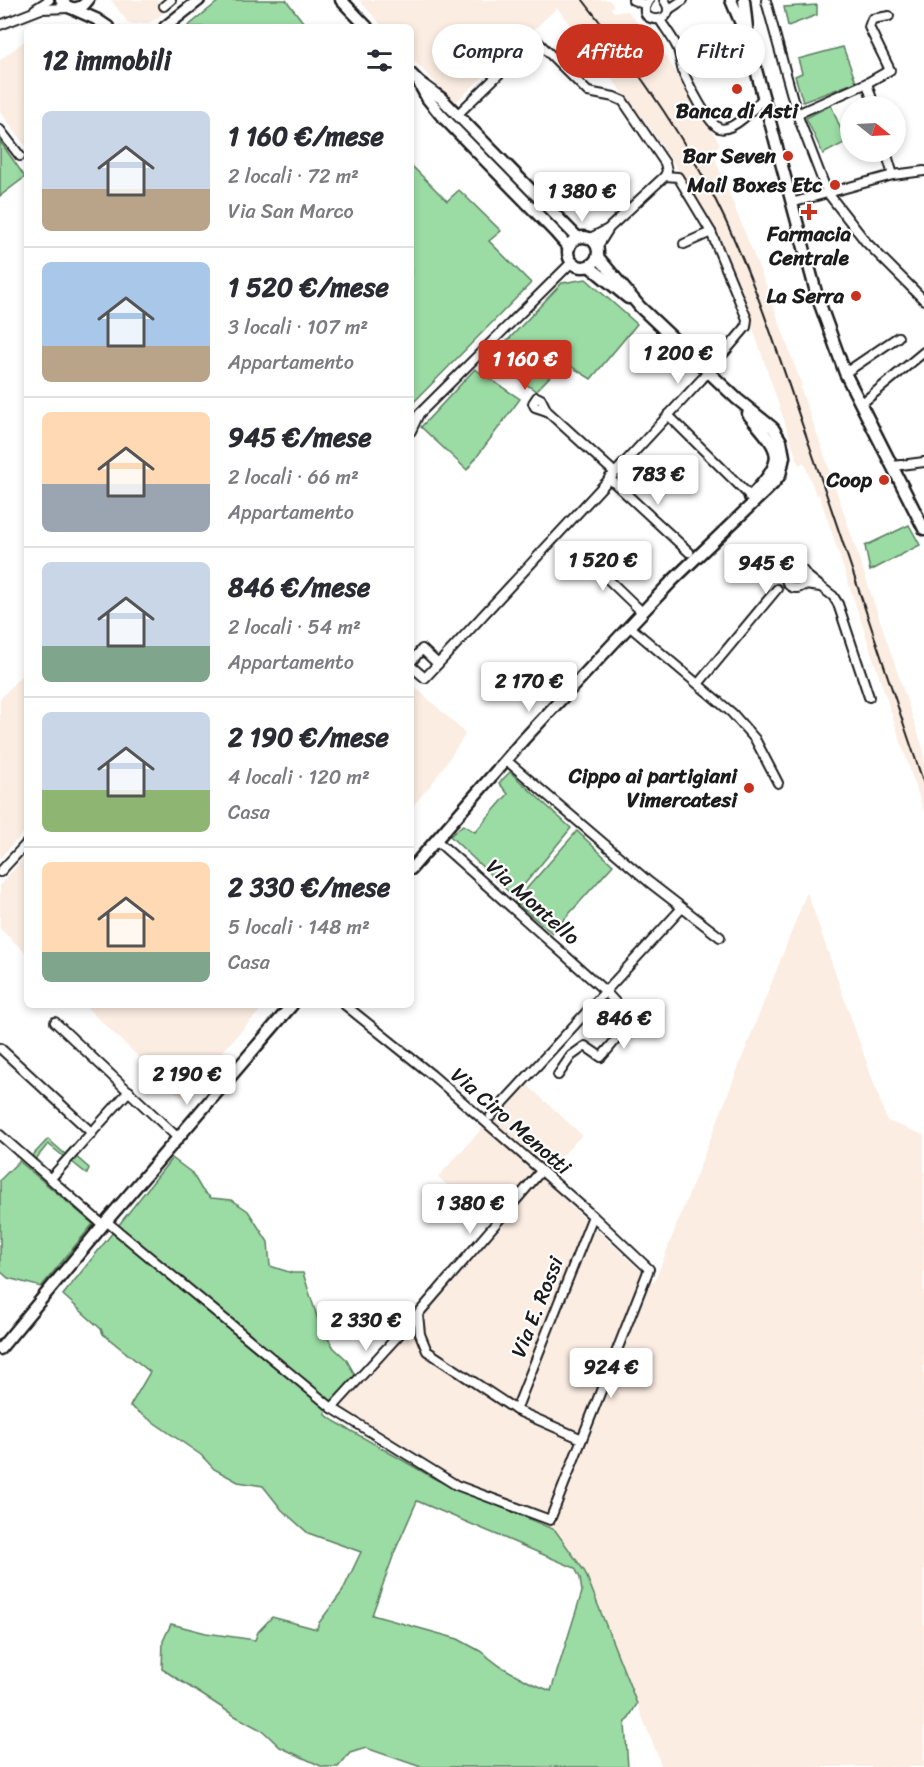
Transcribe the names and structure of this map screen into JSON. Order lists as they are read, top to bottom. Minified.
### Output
{"streets":{"street":["Via Montello","Via Ciro Menotti","Via E. Rossi"]},"crossings":[["Via Ciro Menotti","Via E. Rossi"]],"places":{"other":["Banca di Asti","Bar Seven","Mail Boxes Etc","La Serra","Coop","Cippo ai partigiani Vimercatesi"],"health":["Farmacia Centrale"]},"north":"right","page":{"chip":["Compra","Affitta","Filtri"],"heading":"12 immobili","list":[{"name":"1 160 €/mese","note":"2 locali · 72 m² · Via San Marco"},{"name":"1 520 €/mese","note":"3 locali · 107 m² · Appartamento"},{"name":"945 €/mese","note":"2 locali · 66 m² · Appartamento"},{"name":"846 €/mese","note":"2 locali · 54 m² · Appartamento"},{"name":"2 190 €/mese","note":"4 locali · 120 m² · Casa"},{"name":"2 330 €/mese","note":"5 locali · 148 m² · Casa"}],"price":["1 380 €","1 200 €","1 160 €","783 €","1 520 €","945 €","2 170 €","846 €","2 190 €","1 380 €","2 330 €","924 €"]}}
